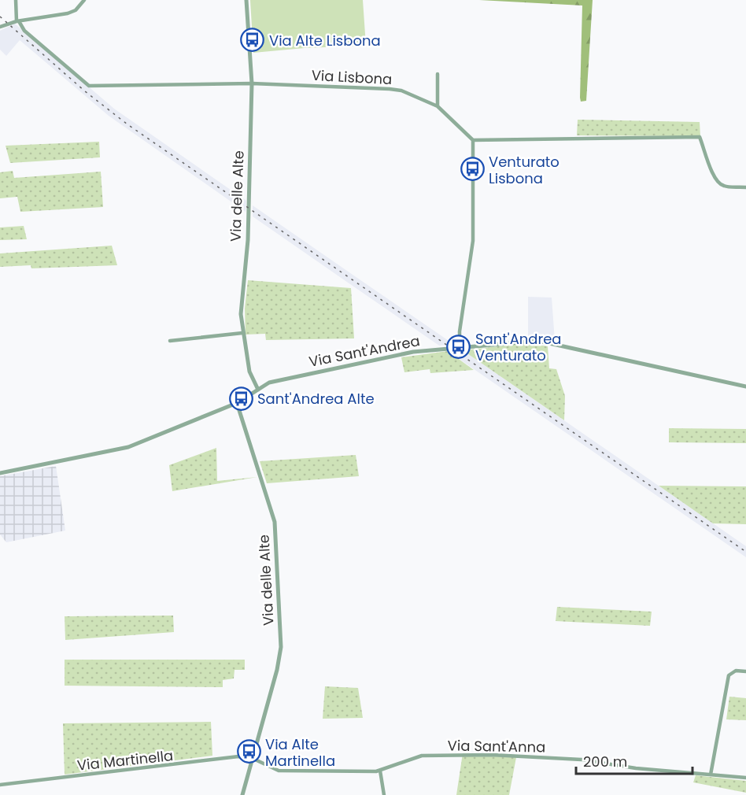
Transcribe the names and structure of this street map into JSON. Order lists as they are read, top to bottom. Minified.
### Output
{"streets":{"street":["Via Lisbona","Via delle Alte","Via Sant'Andrea","Via Sant'Anna","Via Martinella"]},"crossings":[["Via Lisbona","Via delle Alte"],["Via delle Alte","Via Sant'Andrea"],["Via delle Alte","Via Sant'Anna"],["Via delle Alte","Via Martinella"],["Via Sant'Anna","Via Martinella"]],"places":{"bus stop":["Via Alte Lisbona","Venturato Lisbona","Sant'Andrea Venturato","Sant'Andrea Alte","Via Alte Martinella"]},"scale_bar":"200 m"}
